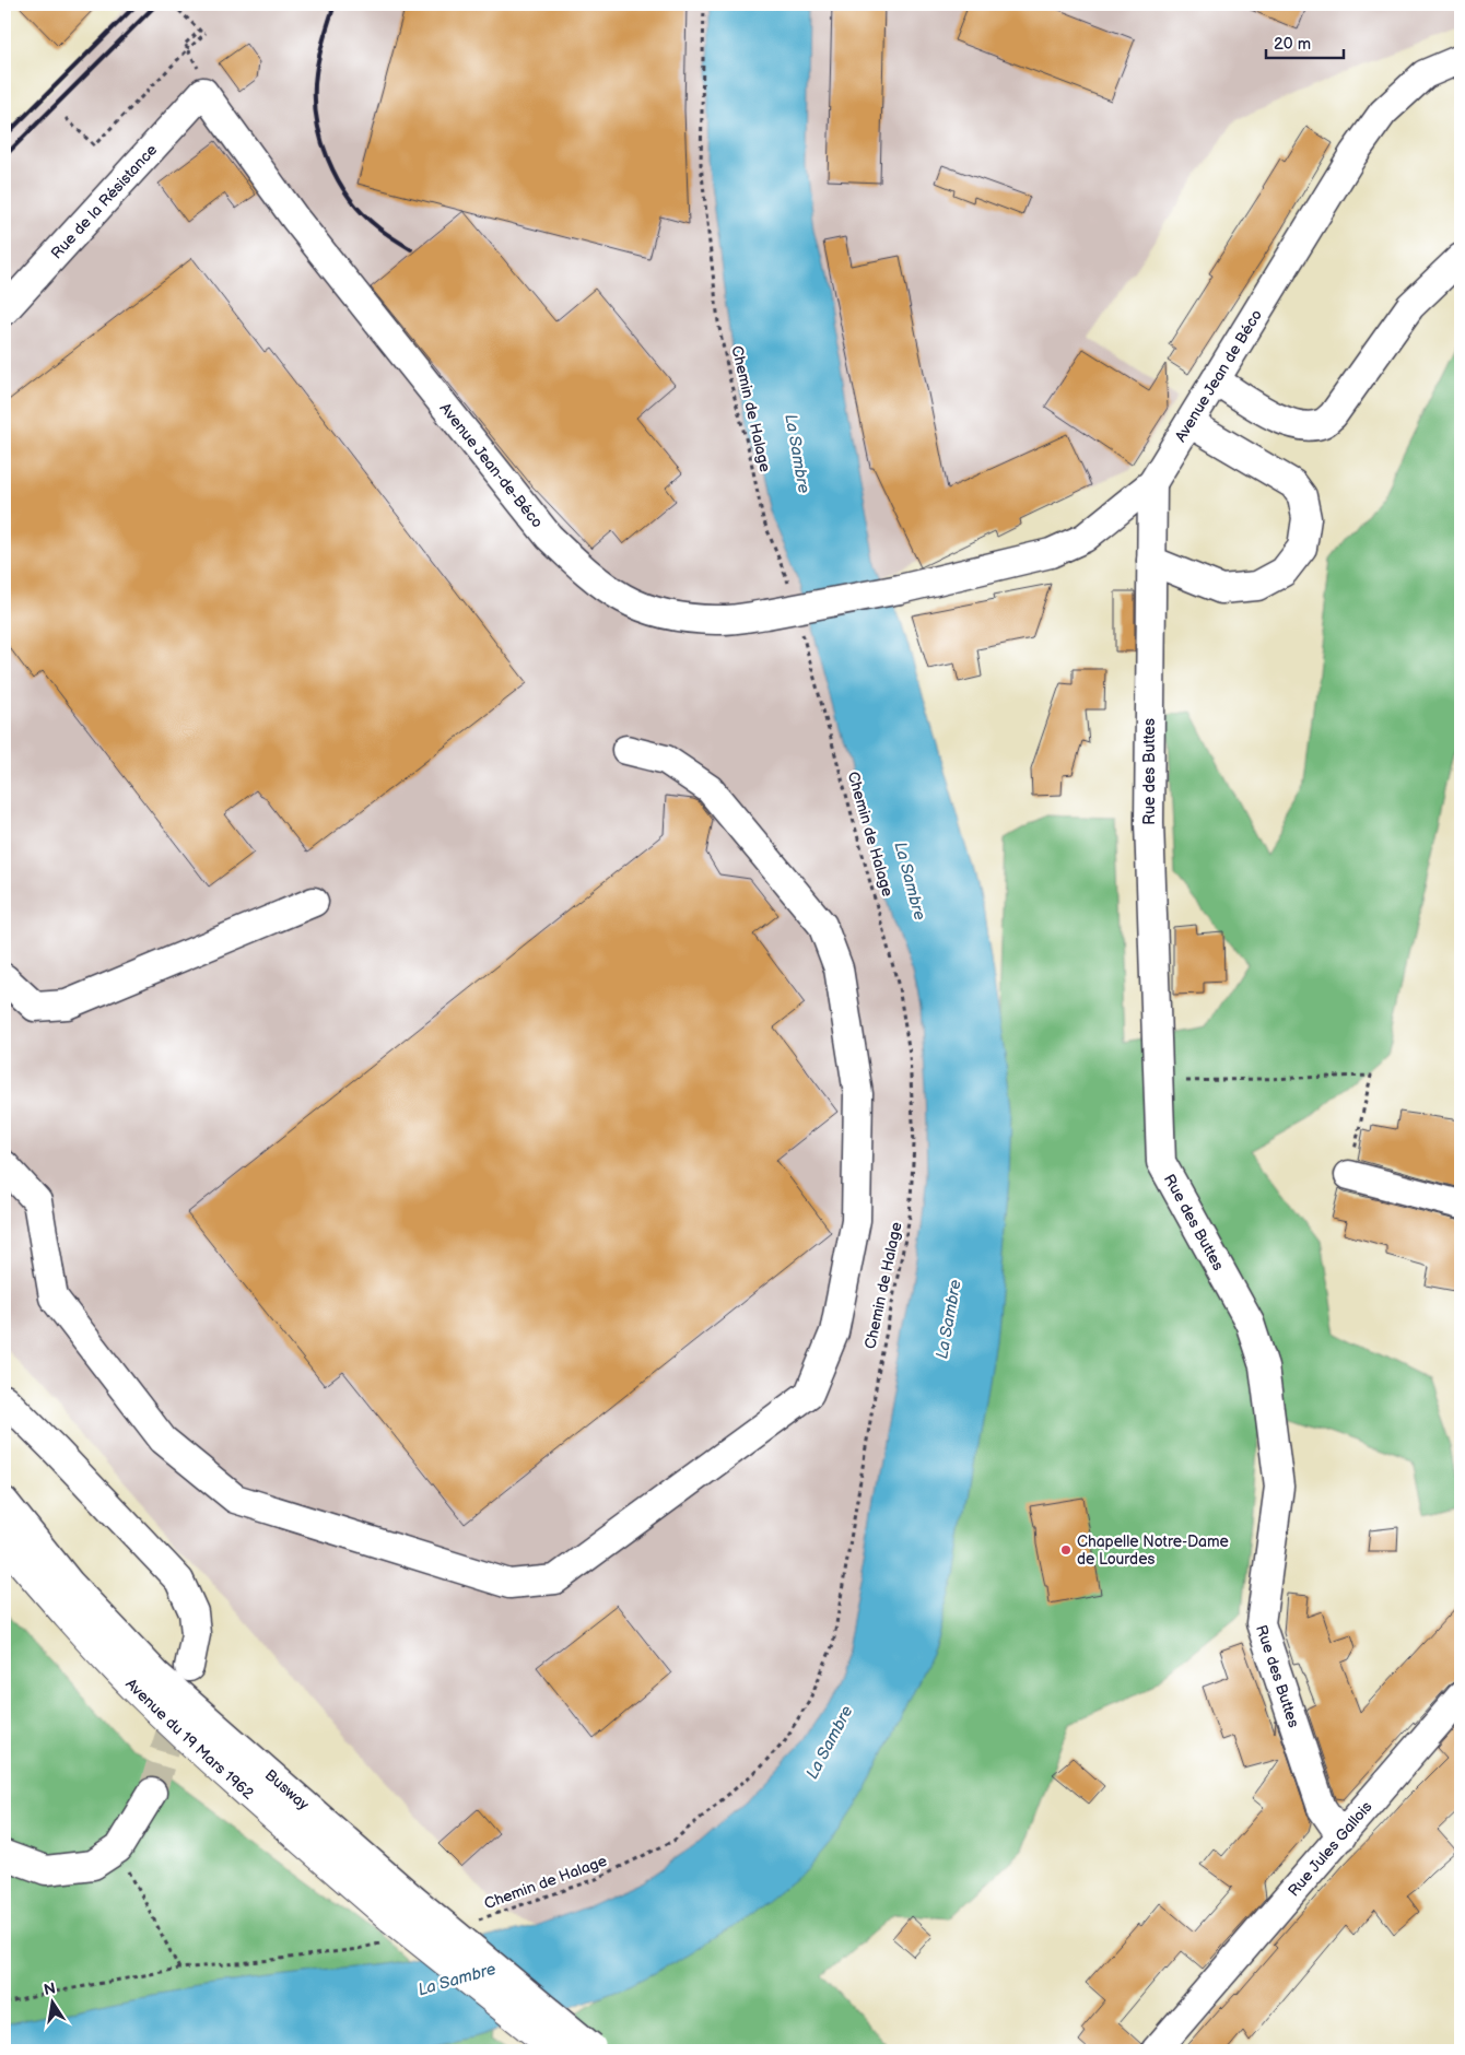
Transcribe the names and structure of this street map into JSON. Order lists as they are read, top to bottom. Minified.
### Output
{"streets":{"main road":["Avenue du 19 Mars 1962"],"street":["Rue de la Résistance","Avenue Jean de Béco","Avenue Jean-de-Béco","Rue des Buttes","Busway","Rue Jules Gallois"],"path":["Chemin de Halage"]},"crossings":[["Rue de la Résistance","Avenue Jean-de-Béco"],["Avenue Jean de Béco","Avenue Jean-de-Béco"],["Avenue Jean de Béco","Rue des Buttes"],["Rue des Buttes","Rue Jules Gallois"],["Avenue du 19 Mars 1962","Busway"]],"water":["La Sambre"],"places":["Chapelle Notre-Dame de Lourdes"],"scale_bar":"20 m","north":"top"}
